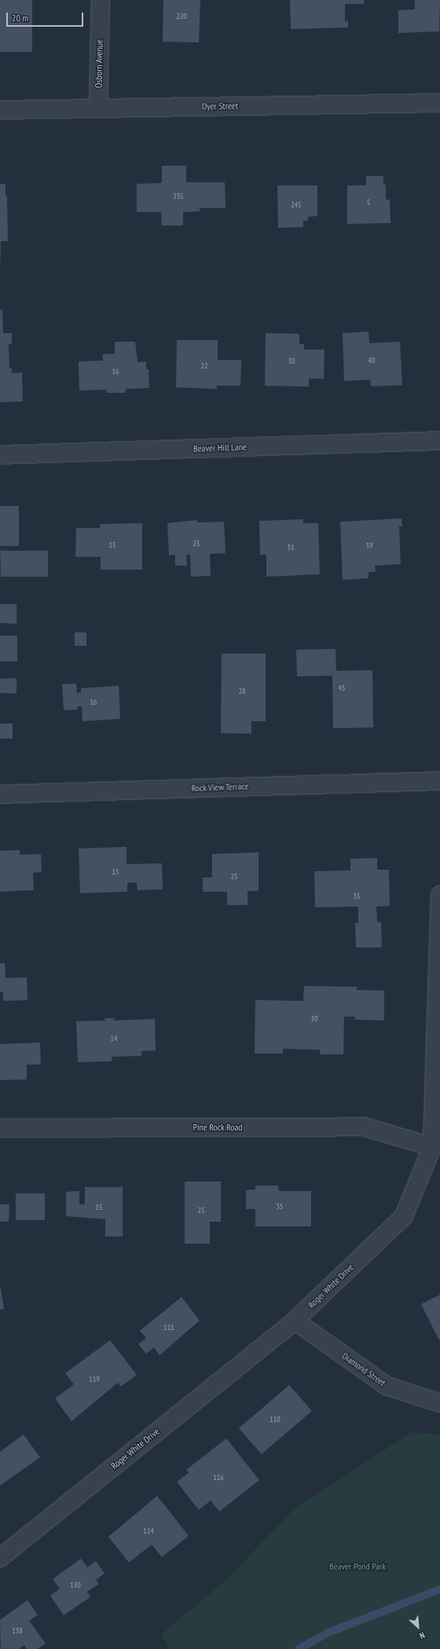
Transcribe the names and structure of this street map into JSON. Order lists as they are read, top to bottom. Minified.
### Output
{"streets":{"street":["Osborn Avenue","Dyer Street","Beaver Hill Lane","Rock View Terrace","Pine Rock Road","Roger White Drive","Diamond Street"]},"crossings":[["Osborn Avenue","Dyer Street"],["Pine Rock Road","Roger White Drive"],["Roger White Drive","Diamond Street"]],"parks":["Beaver Pond Park"],"house_numbers":["220","235","5","245","40","30","22","16","25","15","39","31","45","28","16","15","25","35","30","14","35","15","25","111","119","110","116","124","130","138"],"scale_bar":"20 m","north":"bottom right"}
